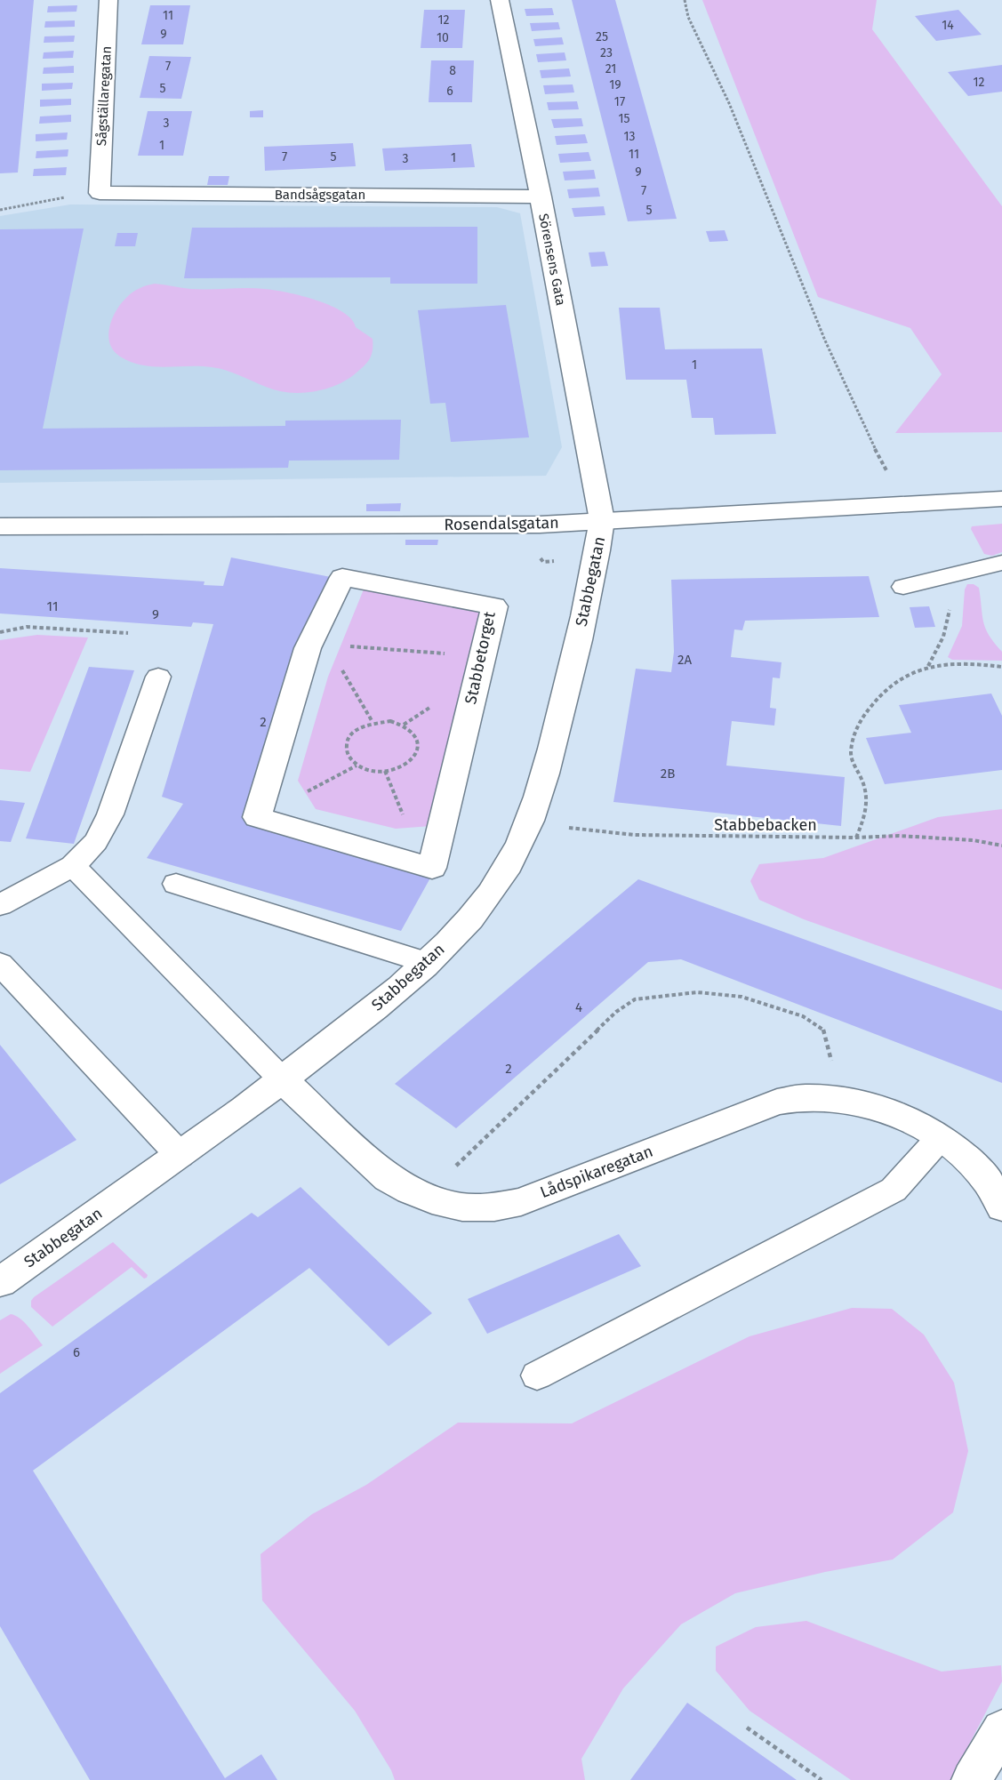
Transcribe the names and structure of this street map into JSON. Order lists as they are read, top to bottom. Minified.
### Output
{"streets":{"street":["Sågställaregatan","Bandsågsgatan","Sörensens Gata","Rosendalsgatan","Stabbegatan","Stabbetorget","Lådspikaregatan"],"path":["Stabbebacken"]},"crossings":[["Sågställaregatan","Bandsågsgatan"],["Bandsågsgatan","Sörensens Gata"],["Sörensens Gata","Rosendalsgatan"],["Sörensens Gata","Stabbegatan"],["Rosendalsgatan","Stabbegatan"],["Stabbegatan","Stabbebacken"],["Stabbegatan","Lådspikaregatan"]],"house_numbers":["11","12","14","9","25","10","23","7","21","8","12","19","5","6","17","15","3","13","1","11","7","5","1","3","9","7","5","1","11","9","2A","2","2B","4","2","6"]}
